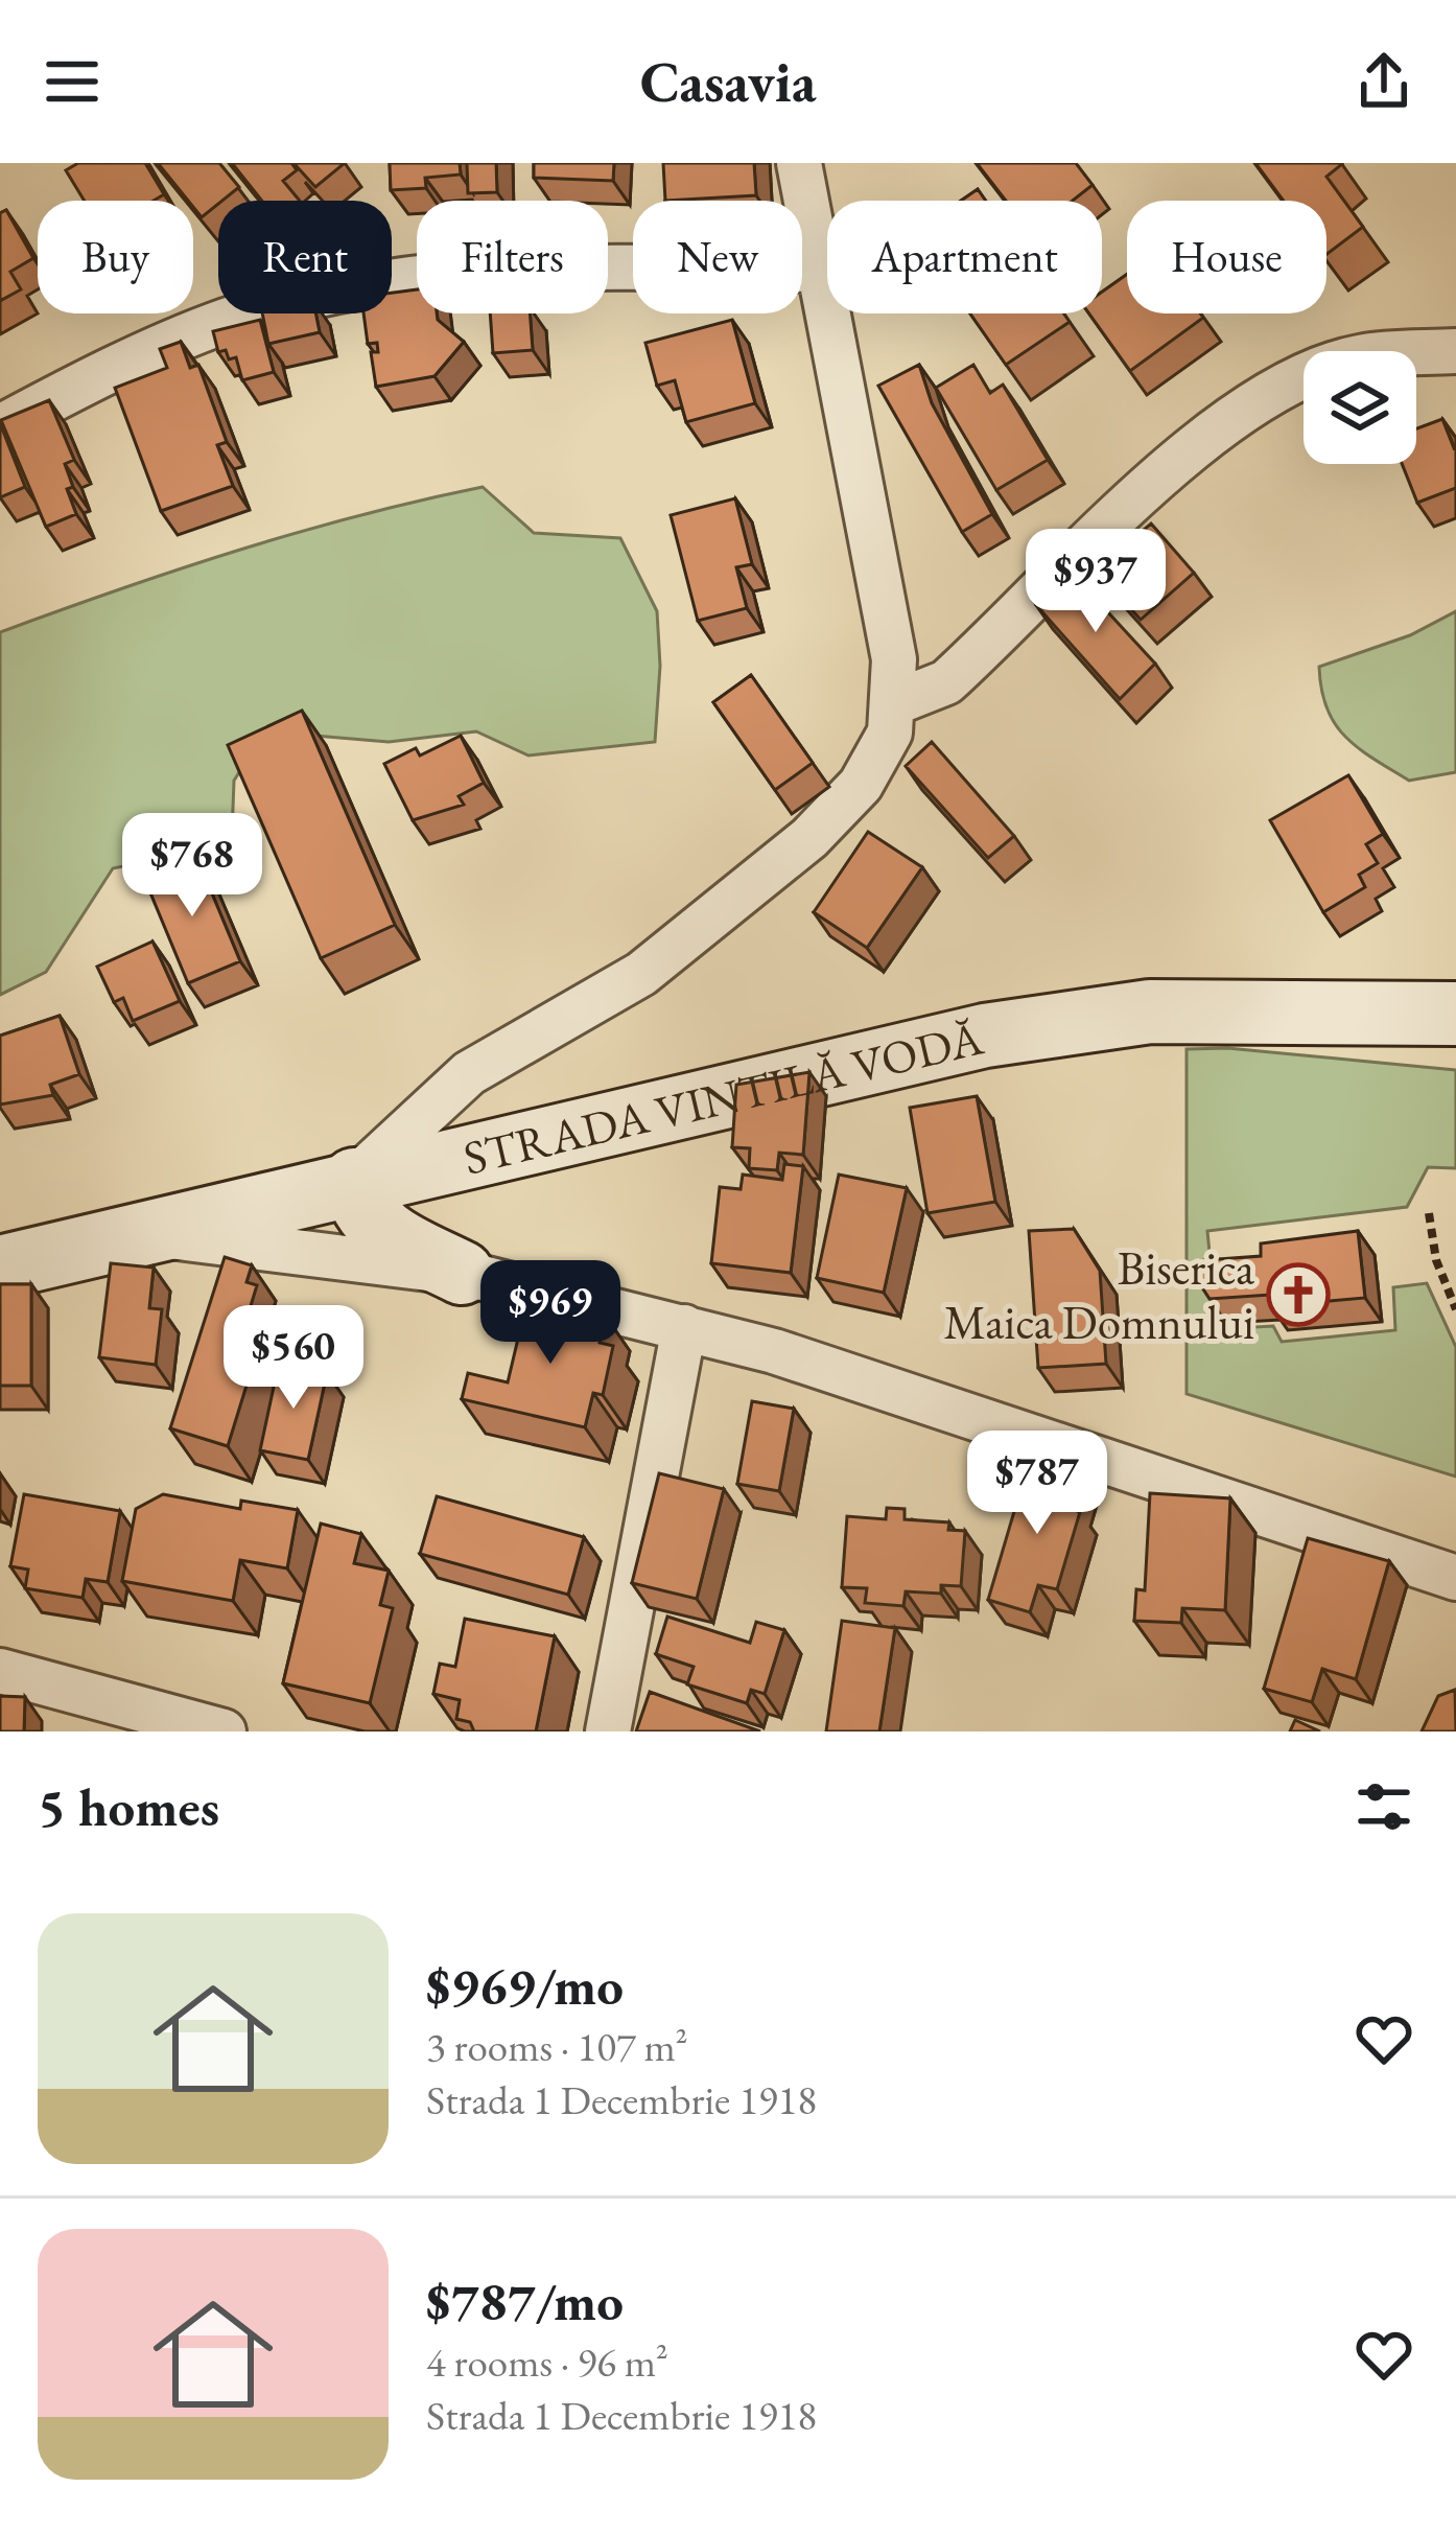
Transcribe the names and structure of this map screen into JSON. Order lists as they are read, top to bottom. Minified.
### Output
{"streets":{"main road":["STRADA VINTILĂ VODĂ"]},"places":{"church":["Biserica Maica Domnului"]},"page":{"header":"Casavia","chip":["Buy","Rent","Filters","New","Apartment","House"],"price":["$937","$768","$969","$560","$787"],"heading":"5 homes","list":[{"name":"$969/mo","note":"3 rooms · 107 m² · Strada 1 Decembrie 1918"},{"name":"$787/mo","note":"4 rooms · 96 m² · Strada 1 Decembrie 1918"}]}}
